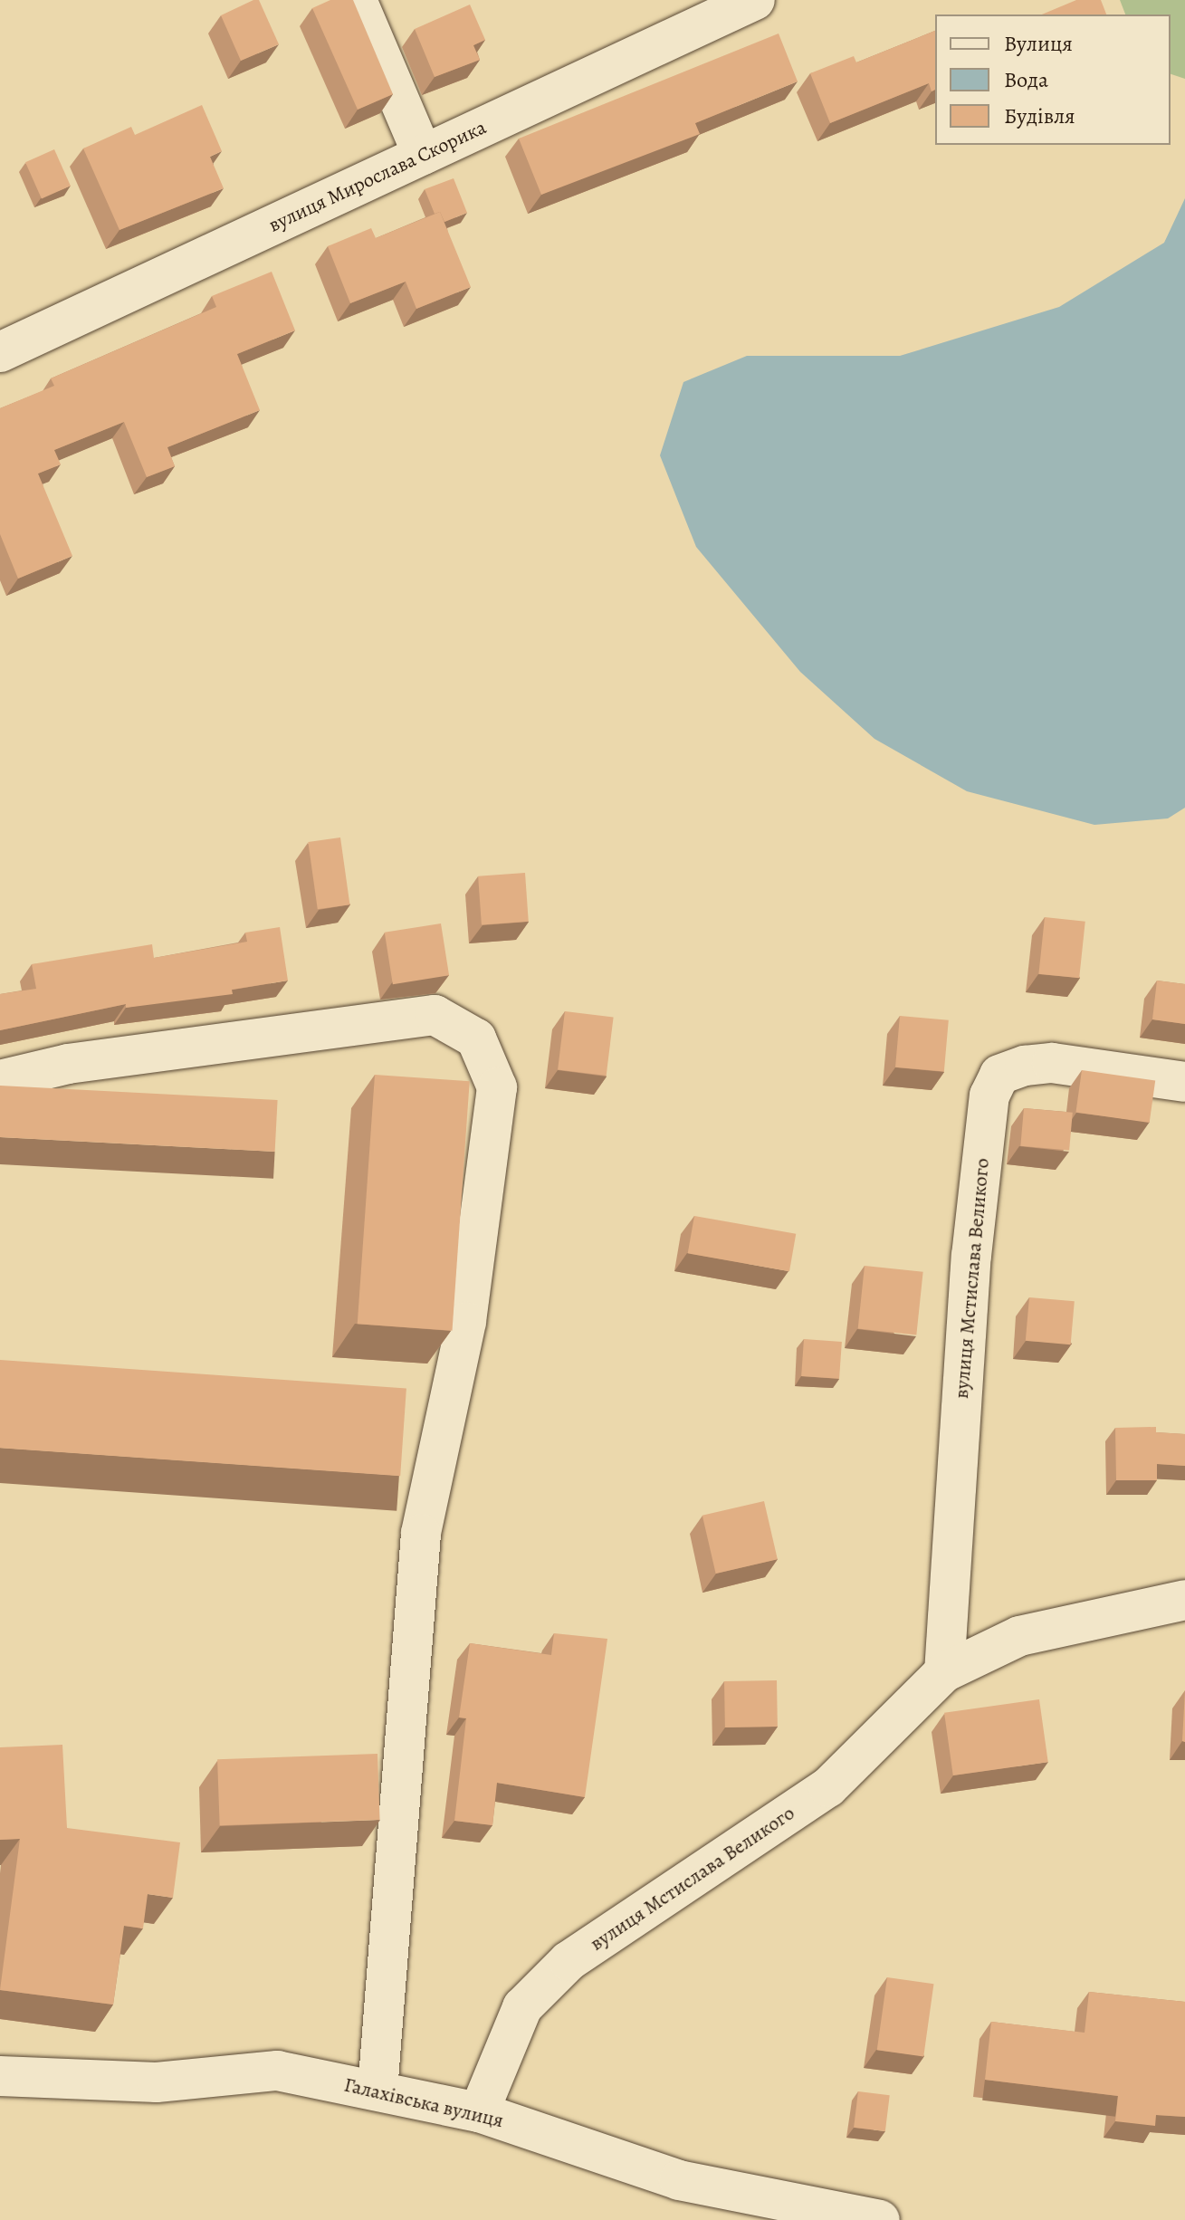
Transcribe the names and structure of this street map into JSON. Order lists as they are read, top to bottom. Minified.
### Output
{"streets":{"street":["вулиця Мирослава Скорика","вулиця Мстислава Великого","Галахівська вулиця"]},"crossings":[["вулиця Мстислава Великого","Галахівська вулиця"]],"legend":["Вулиця","Вода","Будівля"]}
